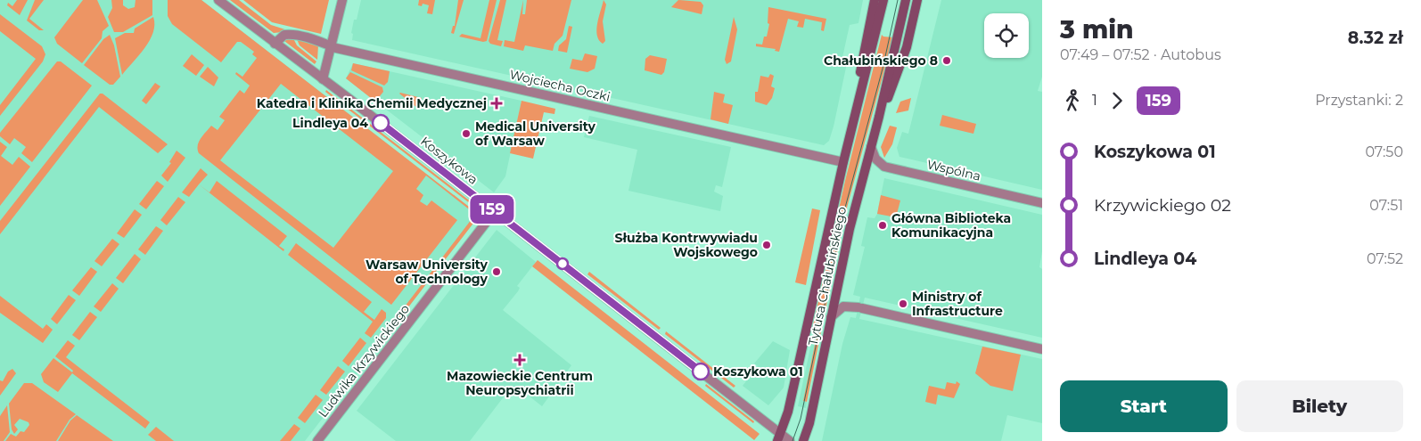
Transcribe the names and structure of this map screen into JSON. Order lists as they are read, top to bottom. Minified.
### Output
{"streets":{"main road":["Tytusa Chałubińskiego"],"street":["Wojciecha Oczki","Koszykowa","Wspólna","Ludwika Krzywickiego"]},"crossings":[["Wojciecha Oczki","Koszykowa"],["Wojciecha Oczki","Tytusa Chałubińskiego"],["Koszykowa","Tytusa Chałubińskiego"],["Koszykowa","Ludwika Krzywickiego"],["Wspólna","Tytusa Chałubińskiego"]],"places":{"other":["Chałubińskiego 8","Lindleya 04","Medical University of Warsaw","Główna Biblioteka Komunikacyjna","Służba Kontrwywiadu Wojskowego","Warsaw University of Technology","Ministry of Infrastructure","Koszykowa 01"],"health":["Katedra i Klinika Chemii Medycznej","Mazowieckie Centrum Neuropsychiatrii"]},"lines":["bus line 159"],"page":{"on_map":"159","heading":["3 min","07:49 – 07:52 · Autobus","8.32 zł"],"legs":["1","159","Przystanki: 2"],"list":[{"name":"Koszykowa 01","value":"07:50"},{"name":"Krzywickiego 02","value":"07:51"},{"name":"Lindleya 04","value":"07:52"}],"buttons":["Start","Bilety"]}}
